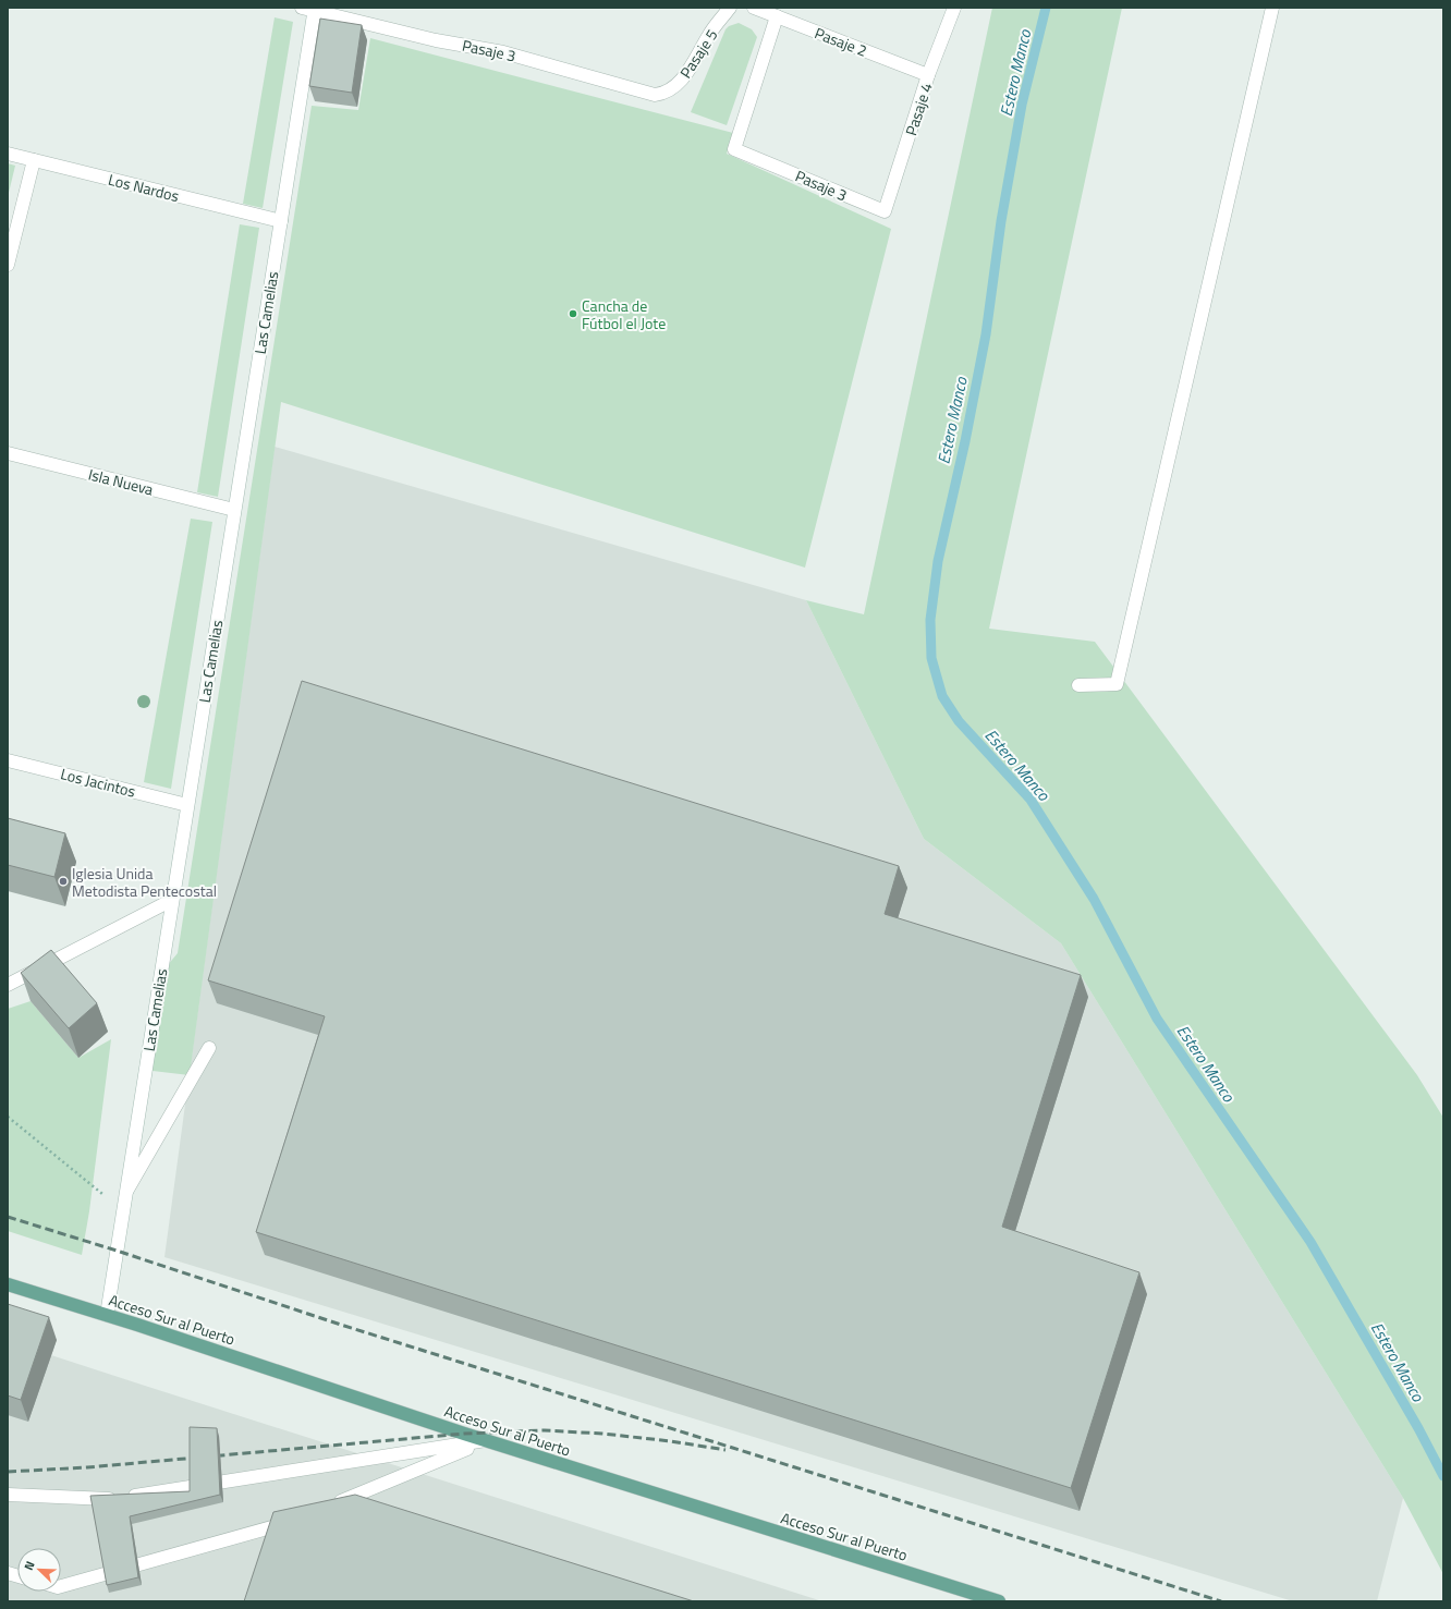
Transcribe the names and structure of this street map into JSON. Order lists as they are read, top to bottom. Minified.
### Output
{"streets":{"main road":["Acceso Sur al Puerto"],"street":["Pasaje 2","Pasaje 3","Pasaje 5","Pasaje 4","Los Nardos","Las Camelias","Isla Nueva","Los Jacintos"]},"crossings":[["Pasaje 2","Pasaje 3"],["Pasaje 2","Pasaje 4"],["Pasaje 3","Pasaje 5"],["Pasaje 3","Pasaje 4"],["Pasaje 3","Las Camelias"],["Los Nardos","Las Camelias"],["Las Camelias","Isla Nueva"],["Las Camelias","Los Jacintos"],["Las Camelias","Acceso Sur al Puerto"]],"water":["Estero Manco"],"places":["Cancha de Fútbol el Jote","Iglesia Unida Metodista Pentecostal"],"north":"top left"}
